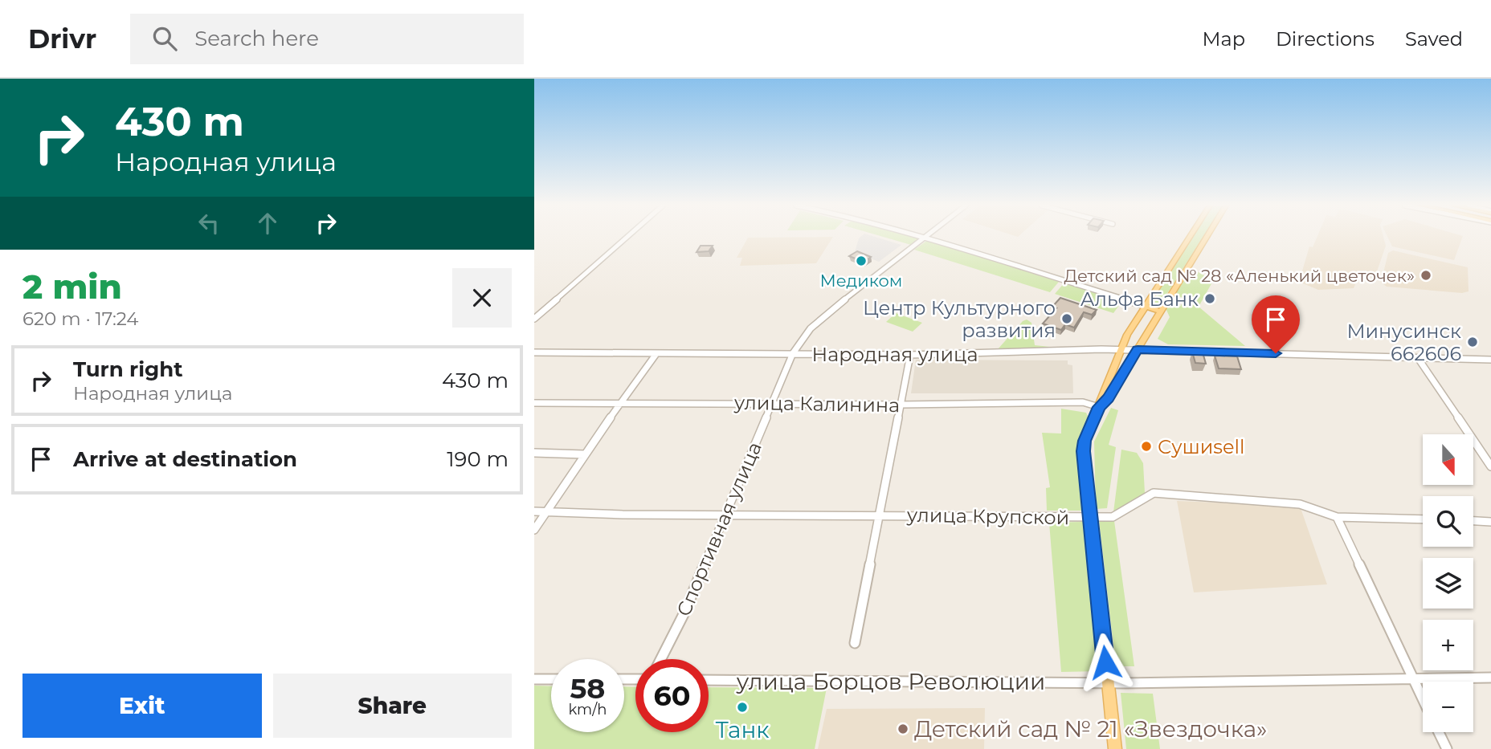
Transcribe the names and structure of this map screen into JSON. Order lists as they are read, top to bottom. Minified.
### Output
{"streets":{"street":["Народная улица","улица Калинина","улица Крупской","Спортивная улица","улица Борцов Революции"]},"crossings":[["Народная улица","Спортивная улица"],["улица Калинина","Спортивная улица"],["улица Крупской","Спортивная улица"]],"places":["Медиком","Детский сад № 28 «Аленький цветочек»","Альфа Банк","Центр Культурного развития","Минусинск 662606","Сушиsell","Танк","Детский сад № 21 «Звездочка»"],"north":"bottom","page":{"header":"Drivr","search":"Search here","nav":["Map","Directions","Saved"],"turn":["430 m","Народная улица"],"heading":["2 min","620 m · 17:24"],"list":[{"name":"Turn right","note":"Народная улица","value":"430 m"},{"name":"Arrive at destination","value":"190 m"}],"map_buttons":["+","−"],"speed":"58 km/h","limit":"60","buttons":["Exit","Share"]}}
